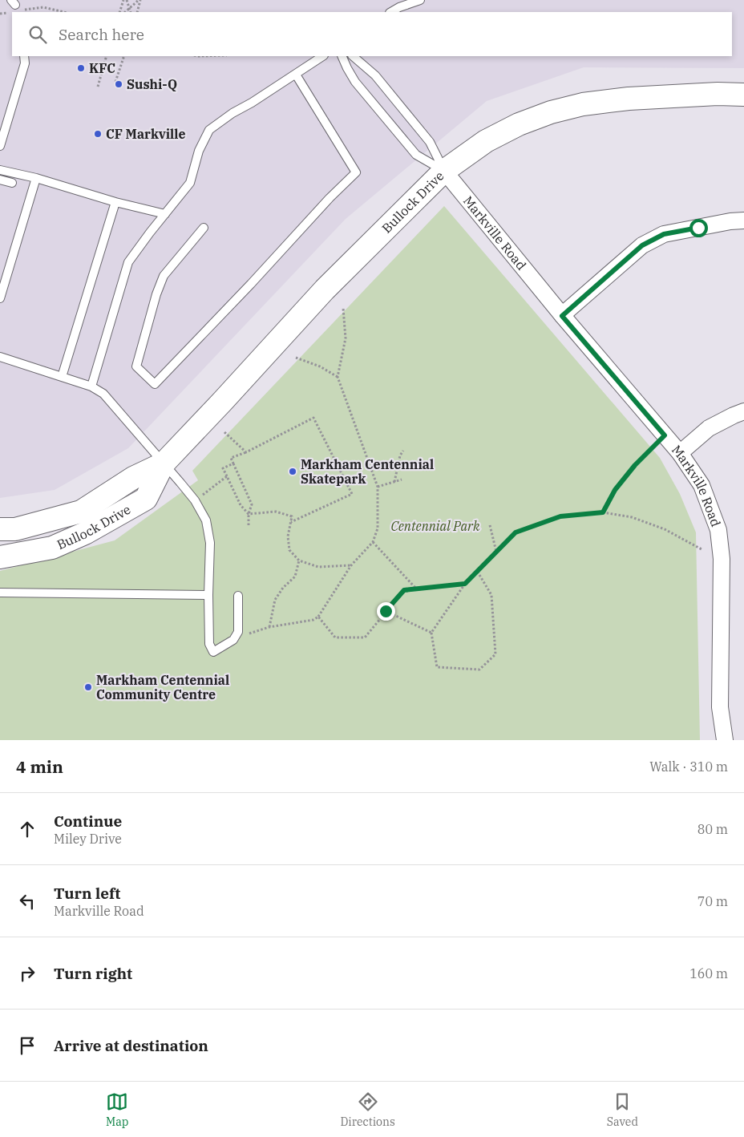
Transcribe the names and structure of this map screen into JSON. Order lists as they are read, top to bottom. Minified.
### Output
{"streets":{"street":["Bullock Drive","Markville Road"]},"crossings":[["Bullock Drive","Markville Road"]],"parks":["Centennial Park"],"places":["KFC","Sushi-Q","CF Markville","Markham Centennial Skatepark","Markham Centennial Community Centre"],"page":{"search":"Search here","heading":["4 min","Walk · 310 m"],"list":[["Continue","Miley Drive","80 m"],["Turn left","Markville Road","70 m"],["Turn right","160 m"],"Arrive at destination"],"nav":["Map","Directions","Saved"]}}
